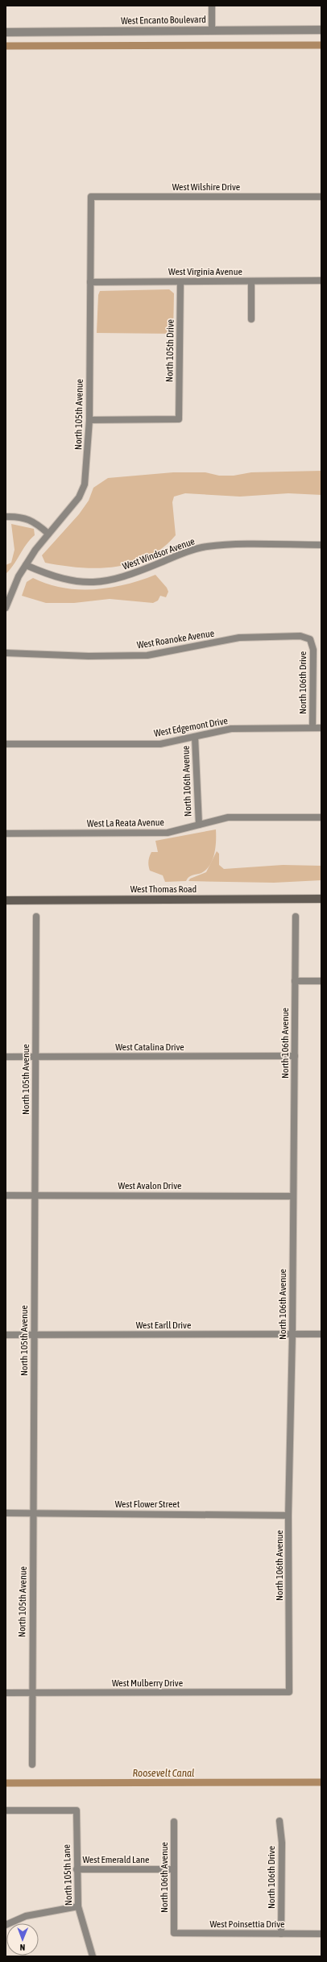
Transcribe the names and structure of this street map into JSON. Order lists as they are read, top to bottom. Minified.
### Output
{"streets":{"main road":["West Thomas Road"],"street":["West Encanto Boulevard","West Wilshire Drive","West Virginia Avenue","North 105th Drive","North 105th Avenue","West Windsor Avenue","West Roanoke Avenue","North 106th Drive","West Edgemont Drive","North 106th Avenue","West La Reata Avenue","West Catalina Drive","West Avalon Drive","West Earll Drive","West Flower Street","West Mulberry Drive","West Emerald Lane","North 105th Lane","West Poinsettia Drive"]},"crossings":[["West Wilshire Drive","North 105th Avenue"],["West Virginia Avenue","North 105th Drive"],["West Virginia Avenue","North 105th Avenue"],["North 105th Drive","North 105th Avenue"],["North 105th Avenue","West Windsor Avenue"],["North 105th Avenue","West Catalina Drive"],["North 105th Avenue","West Avalon Drive"],["North 105th Avenue","West Earll Drive"],["North 105th Avenue","West Flower Street"],["North 105th Avenue","West Mulberry Drive"],["West Roanoke Avenue","North 106th Drive"],["North 106th Drive","West Edgemont Drive"],["North 106th Drive","West Poinsettia Drive"],["West Edgemont Drive","North 106th Avenue"],["North 106th Avenue","West La Reata Avenue"],["North 106th Avenue","West Catalina Drive"],["North 106th Avenue","West Avalon Drive"],["North 106th Avenue","West Earll Drive"],["North 106th Avenue","West Flower Street"],["North 106th Avenue","West Mulberry Drive"],["North 106th Avenue","West Emerald Lane"],["North 106th Avenue","West Poinsettia Drive"],["West Emerald Lane","North 105th Lane"]],"water":["Roosevelt Canal"],"north":"bottom"}
